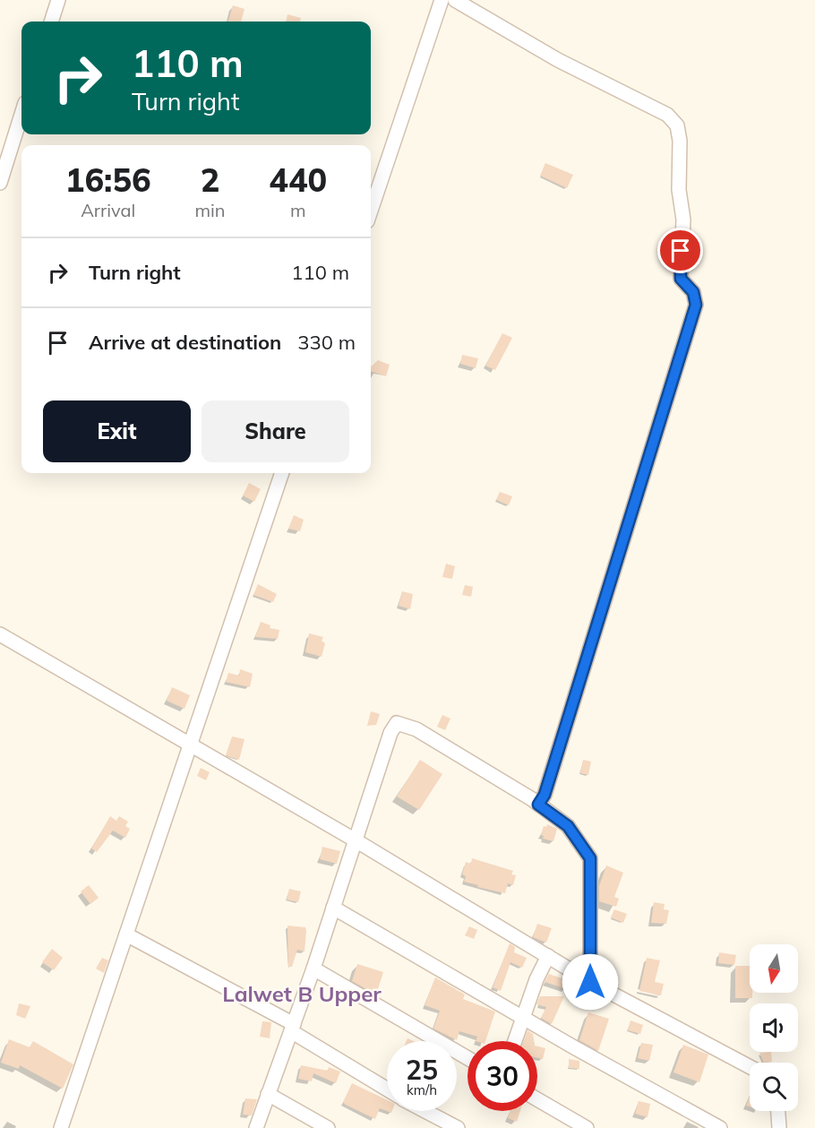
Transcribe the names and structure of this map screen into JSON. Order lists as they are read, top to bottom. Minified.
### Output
{"districts":["Lalwet B Upper"],"north":"bottom","page":{"turn":["110 m","Turn right"],"eta":["16:56","Arrival","2","min","440","m"],"list":[{"name":"Turn right","value":"110 m"},{"name":"Arrive at destination","value":"330 m"}],"buttons":["Exit","Share"],"speed":"25 km/h","limit":"30"}}
